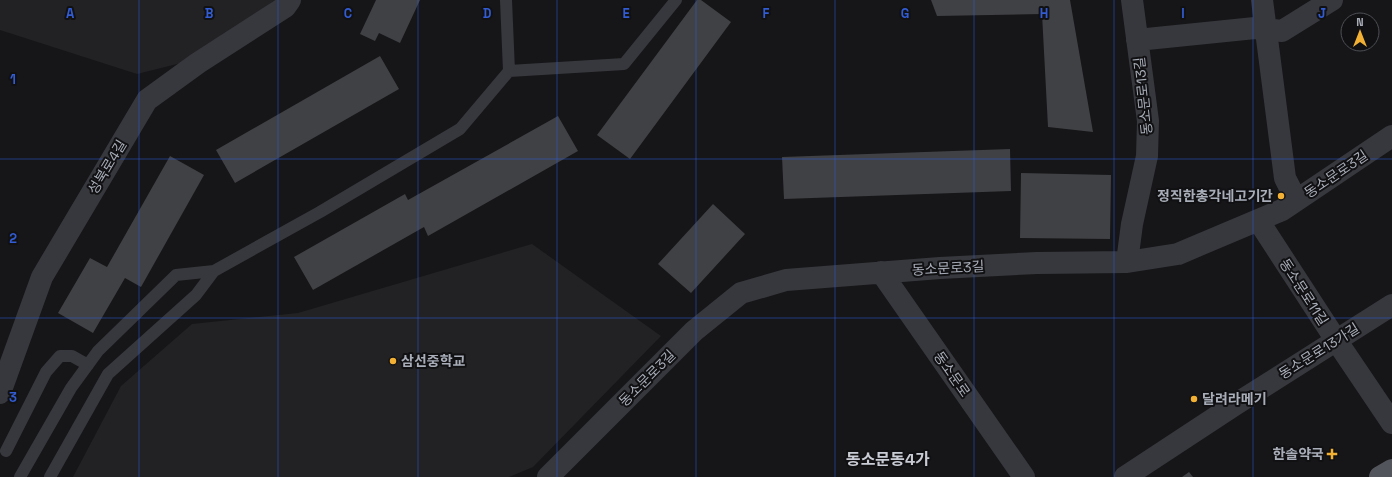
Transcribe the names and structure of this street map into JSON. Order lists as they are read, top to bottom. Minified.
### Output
{"streets":{"street":["동소문로13길","성북로4길","동소문로3길","동소문로11길","동소문로13가길","동소문로"]},"crossings":[["동소문로13길","동소문로3길"],["동소문로3길","동소문로11길"],["동소문로3길","동소문로"],["동소문로11길","동소문로13가길"]],"districts":["동소문동4가"],"places":{"other":["정직한총각네고기간","삼선중학교","달려라메기"],"health":["한솔약국"]},"north":"top","grid":{"columns":["A","B","C","D","E","F","G","H","I","J"],"rows":["1","2","3"]}}
